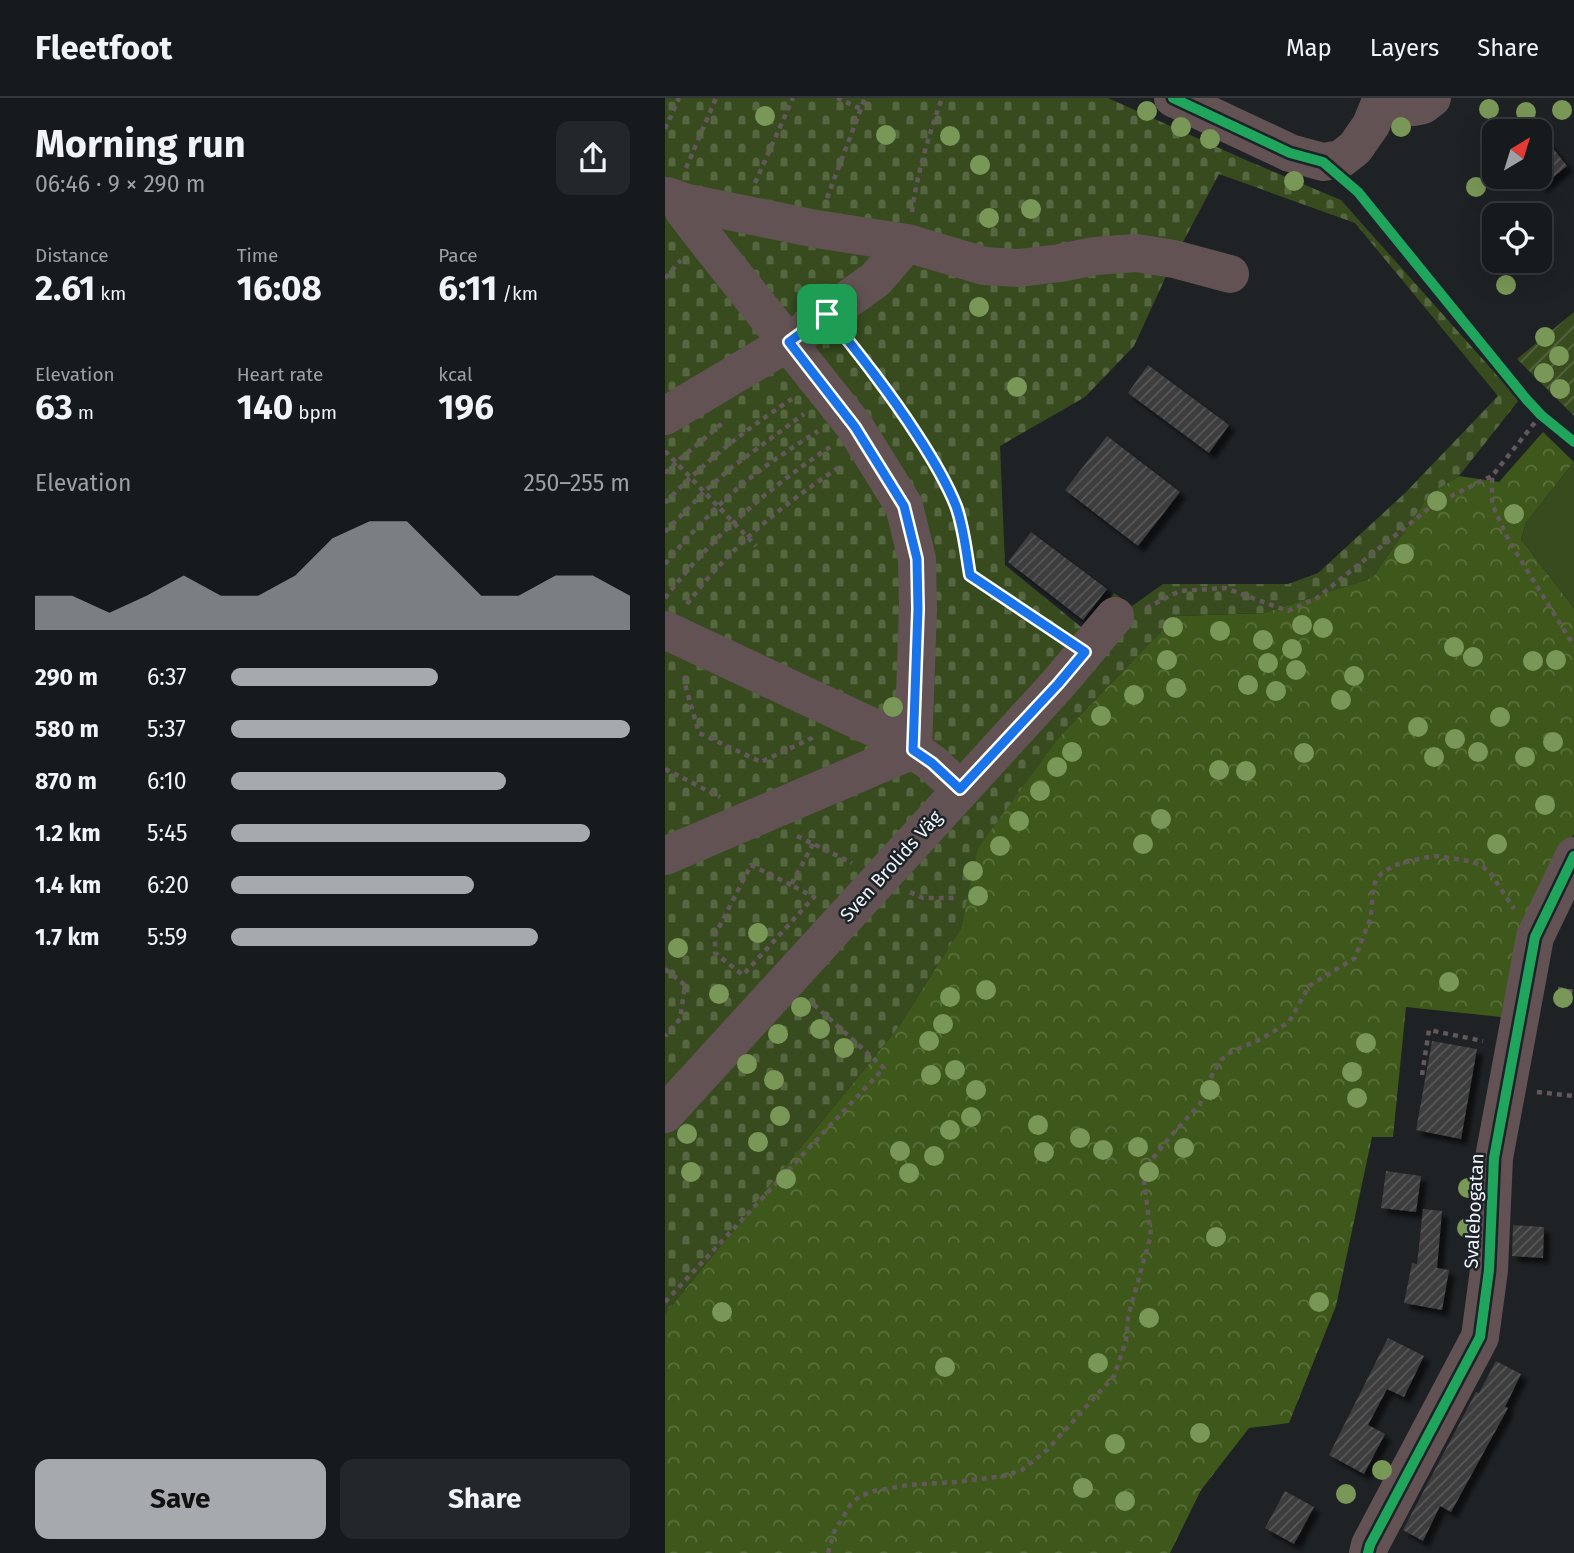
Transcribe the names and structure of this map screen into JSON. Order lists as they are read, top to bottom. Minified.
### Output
{"streets":{"street":["Sven Brolids Väg","Svalebogatan"]},"north":"top right","page":{"header":"Fleetfoot","nav":["Map","Layers","Share"],"heading":["Morning run","06:46 · 9 × 290 m"],"stats":[["Distance","2.61 km"],["Time","16:08"],["Pace","6:11 /km"],["Elevation","63 m"],["Heart rate","140 bpm"],["kcal","196"]],"chart":["Elevation","250–255 m"],"list":[{"name":"290 m","note":"6:37"},{"name":"580 m","note":"5:37"},{"name":"870 m","note":"6:10"},{"name":"1.2 km","note":"5:45"},{"name":"1.4 km","note":"6:20"},{"name":"1.7 km","note":"5:59"}],"buttons":["Save","Share"]}}
